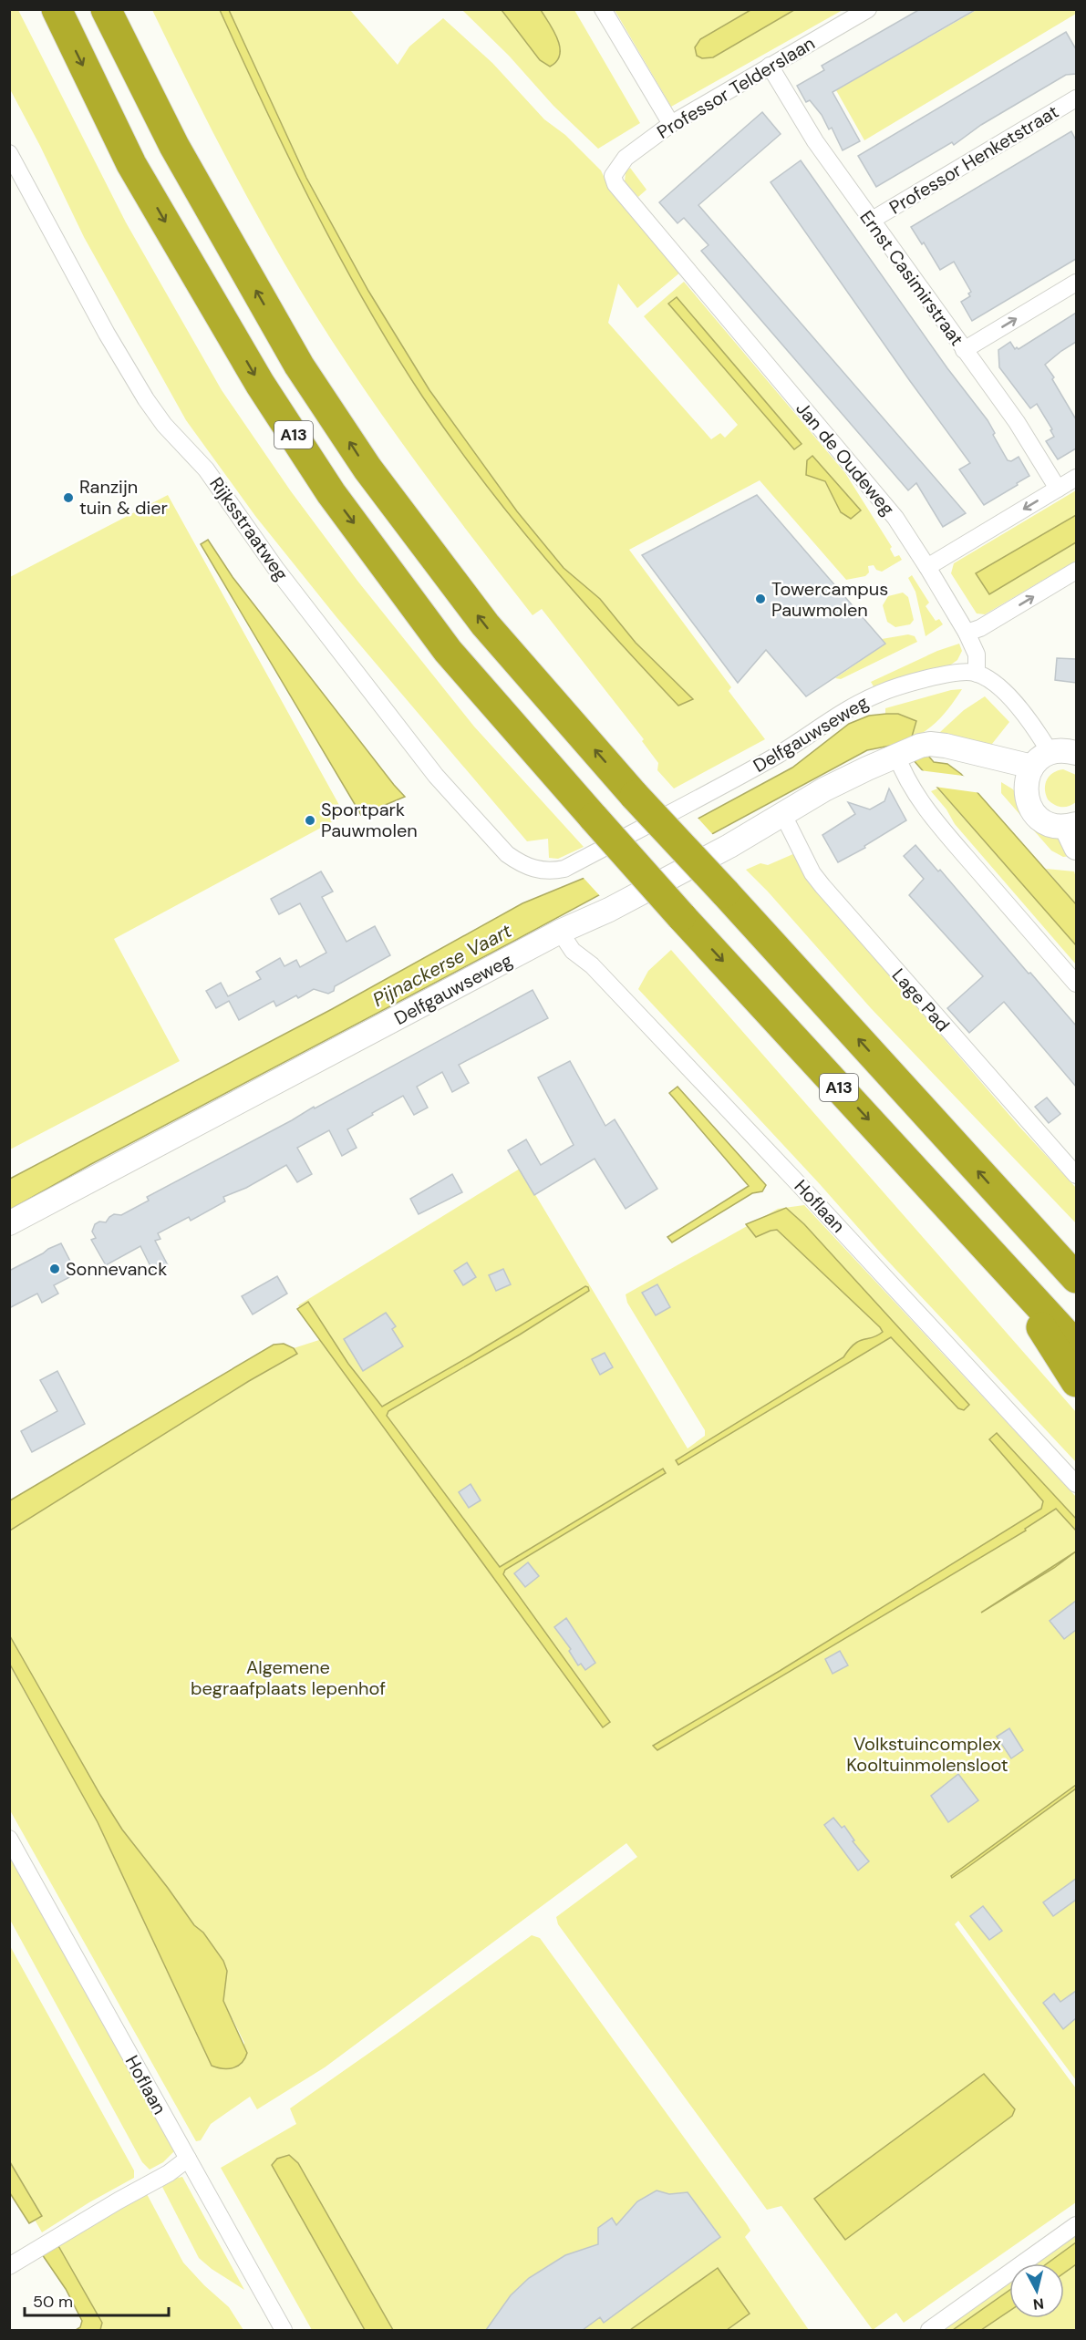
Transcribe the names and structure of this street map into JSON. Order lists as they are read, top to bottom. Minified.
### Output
{"streets":{"highway":["A13"],"street":["Professor Telderslaan","Professor Henketstraat","Ernst Casimirstraat","Jan de Oudeweg","Rijksstraatweg","Delfgauwseweg","Lage Pad","Hoflaan"]},"crossings":[["Professor Telderslaan","Ernst Casimirstraat"],["Professor Telderslaan","Jan de Oudeweg"],["Professor Henketstraat","Ernst Casimirstraat"],["Jan de Oudeweg","Delfgauwseweg"],["Rijksstraatweg","Delfgauwseweg"],["Delfgauwseweg","Lage Pad"],["Delfgauwseweg","Hoflaan"]],"water":["Pijnackerse Vaart"],"parks":["Algemene begraafplaats Iepenhof","Volkstuincomplex Kooltuinmolensloot"],"places":["Ranzijn tuin & dier","Towercampus Pauwmolen","Sportpark Pauwmolen","Sonnevanck"],"scale_bar":"50 m","north":"bottom"}
